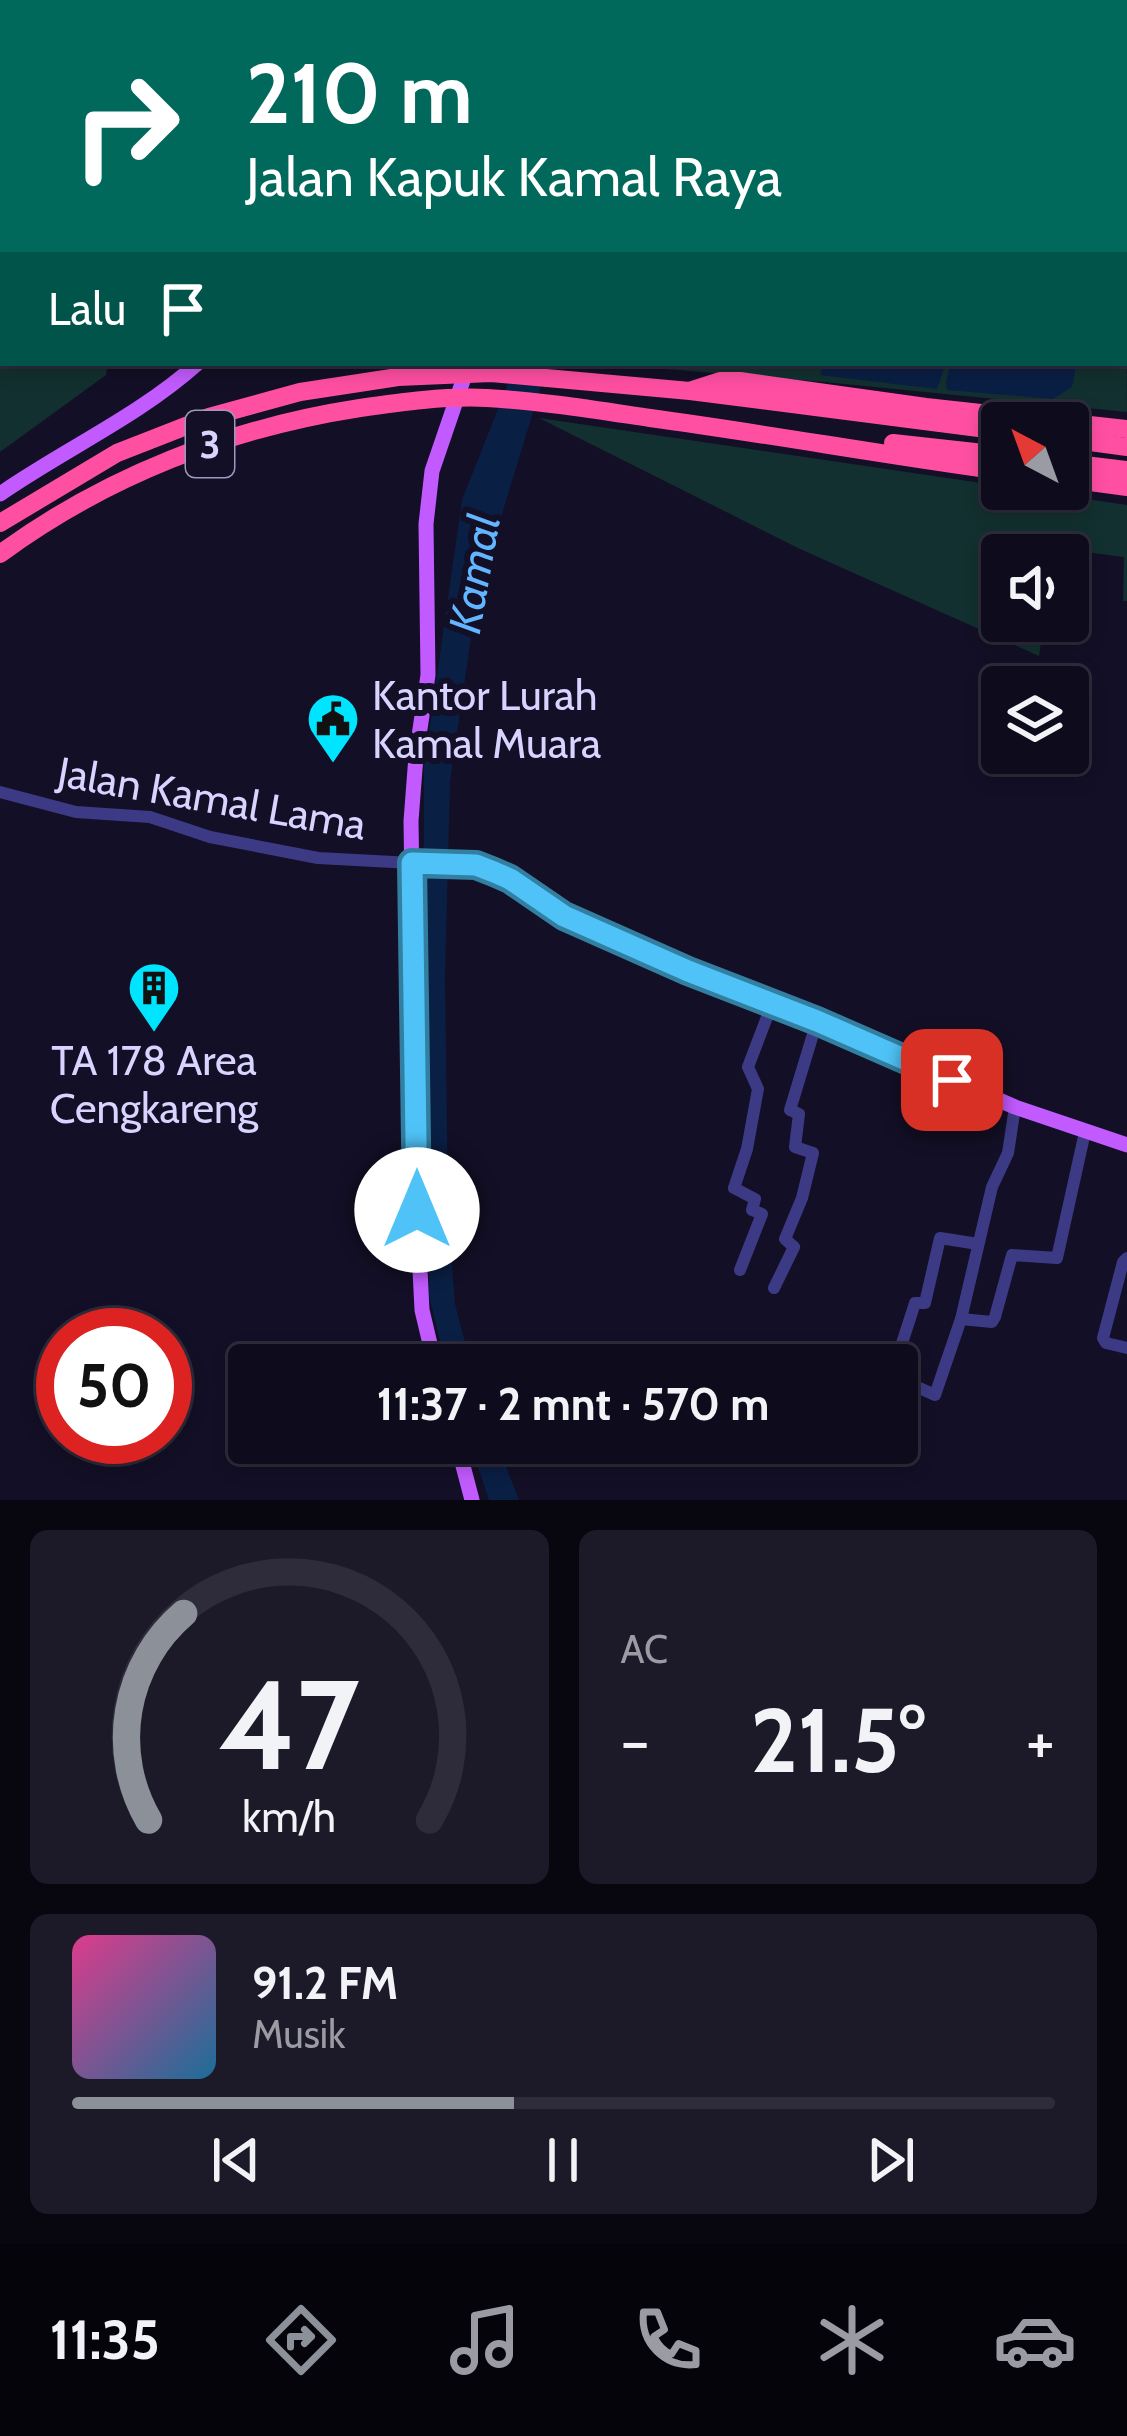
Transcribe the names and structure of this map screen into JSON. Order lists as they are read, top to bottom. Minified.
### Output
{"streets":{"highway":["3"],"street":["Jalan Kamal Lama"]},"water":["Kamal"],"places":{"public building":["Kantor Lurah Kamal Muara"],"building":["TA 178 Area Cengkareng"]},"north":"top left","page":{"turn":["210 m","Jalan Kapuk Kamal Raya"],"then":"Lalu","limit":"50","trip":"11:37 · 2 mnt · 570 m","tile":"AC","heat":["−","21.5°","+"],"song":["91.2 FM","Musik"],"tabs":"11:35","gauge":["47","km/h"]}}
